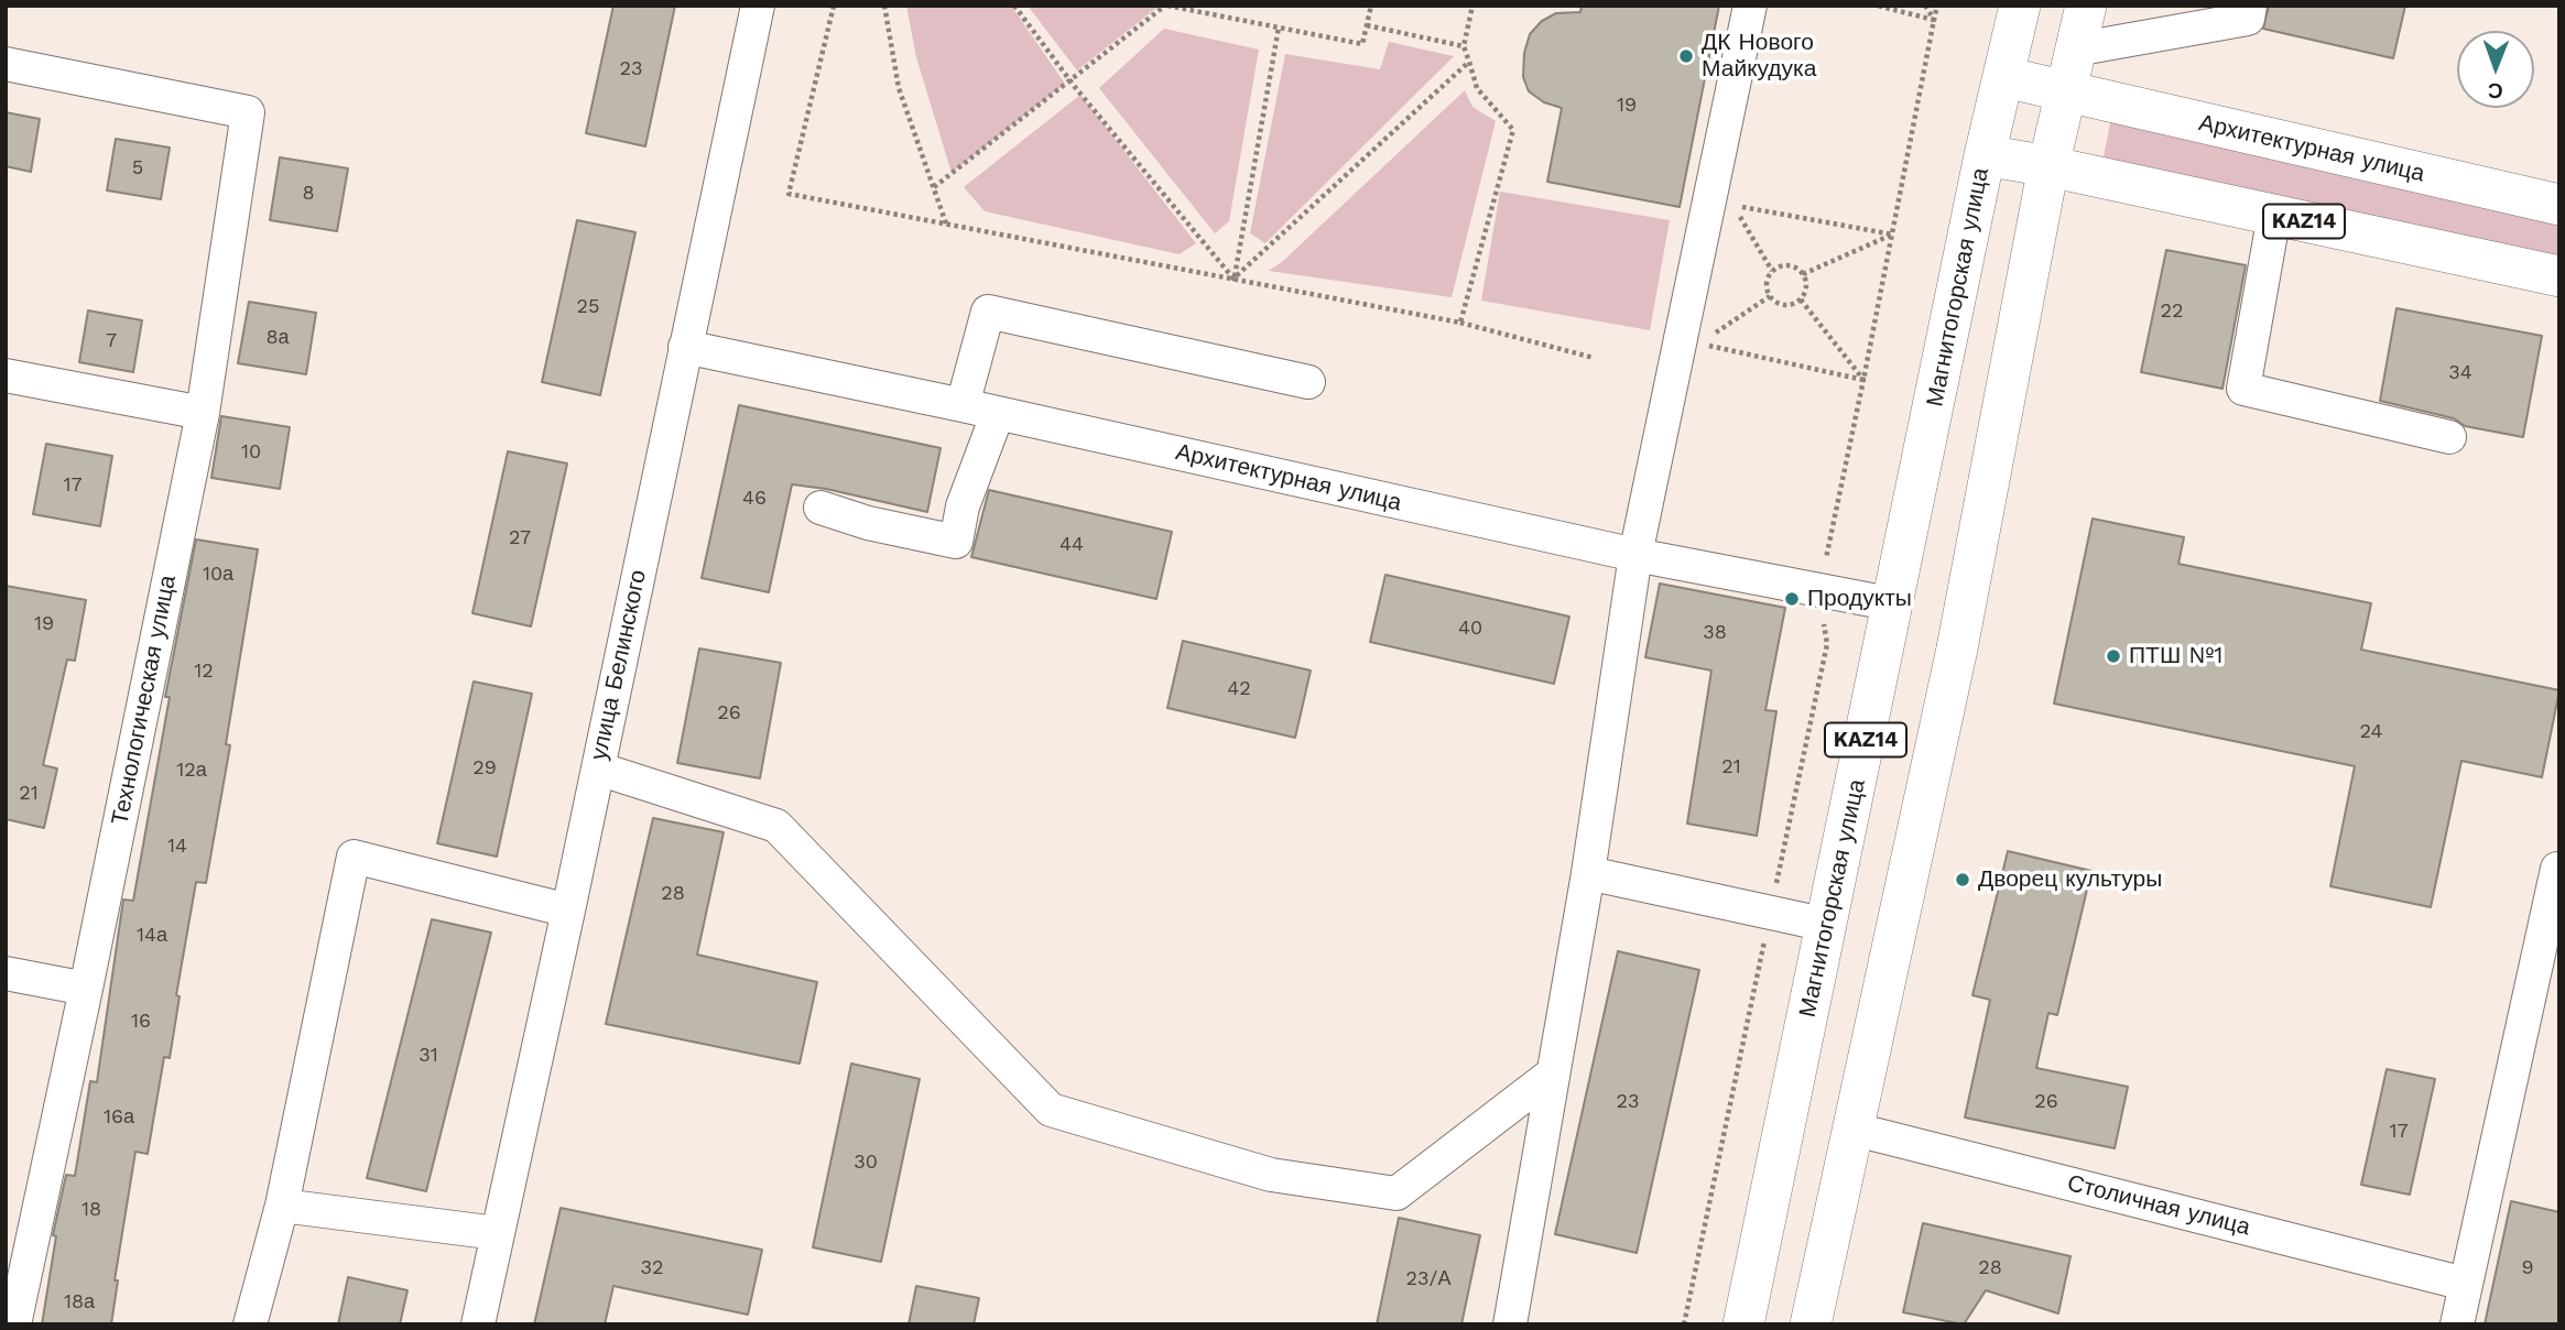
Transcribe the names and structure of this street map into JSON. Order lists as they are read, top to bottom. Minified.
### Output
{"streets":{"main road":["Архитектурная улица","KAZ14","Магнитогорская улица"],"street":["улица Белинского","Технологическая улица","Столичная улица"]},"crossings":[["Архитектурная улица","KAZ14"],["Архитектурная улица","Магнитогорская улица"],["Архитектурная улица","улица Белинского"],["KAZ14","Магнитогорская улица"],["KAZ14","Столичная улица"]],"places":["ДК Нового Майкудука","Продукты","ПТШ №1","Дворец культуры"],"house_numbers":["23","19","5","8","25","22","8а","7","34","10","17","46","27","44","10а","19","40","38","12","42","26","24","21","29","12а","21","14","28","14а","16","31","23","26","16а","17","30","18","32","28","9","23/А","18а"],"north":"bottom"}
